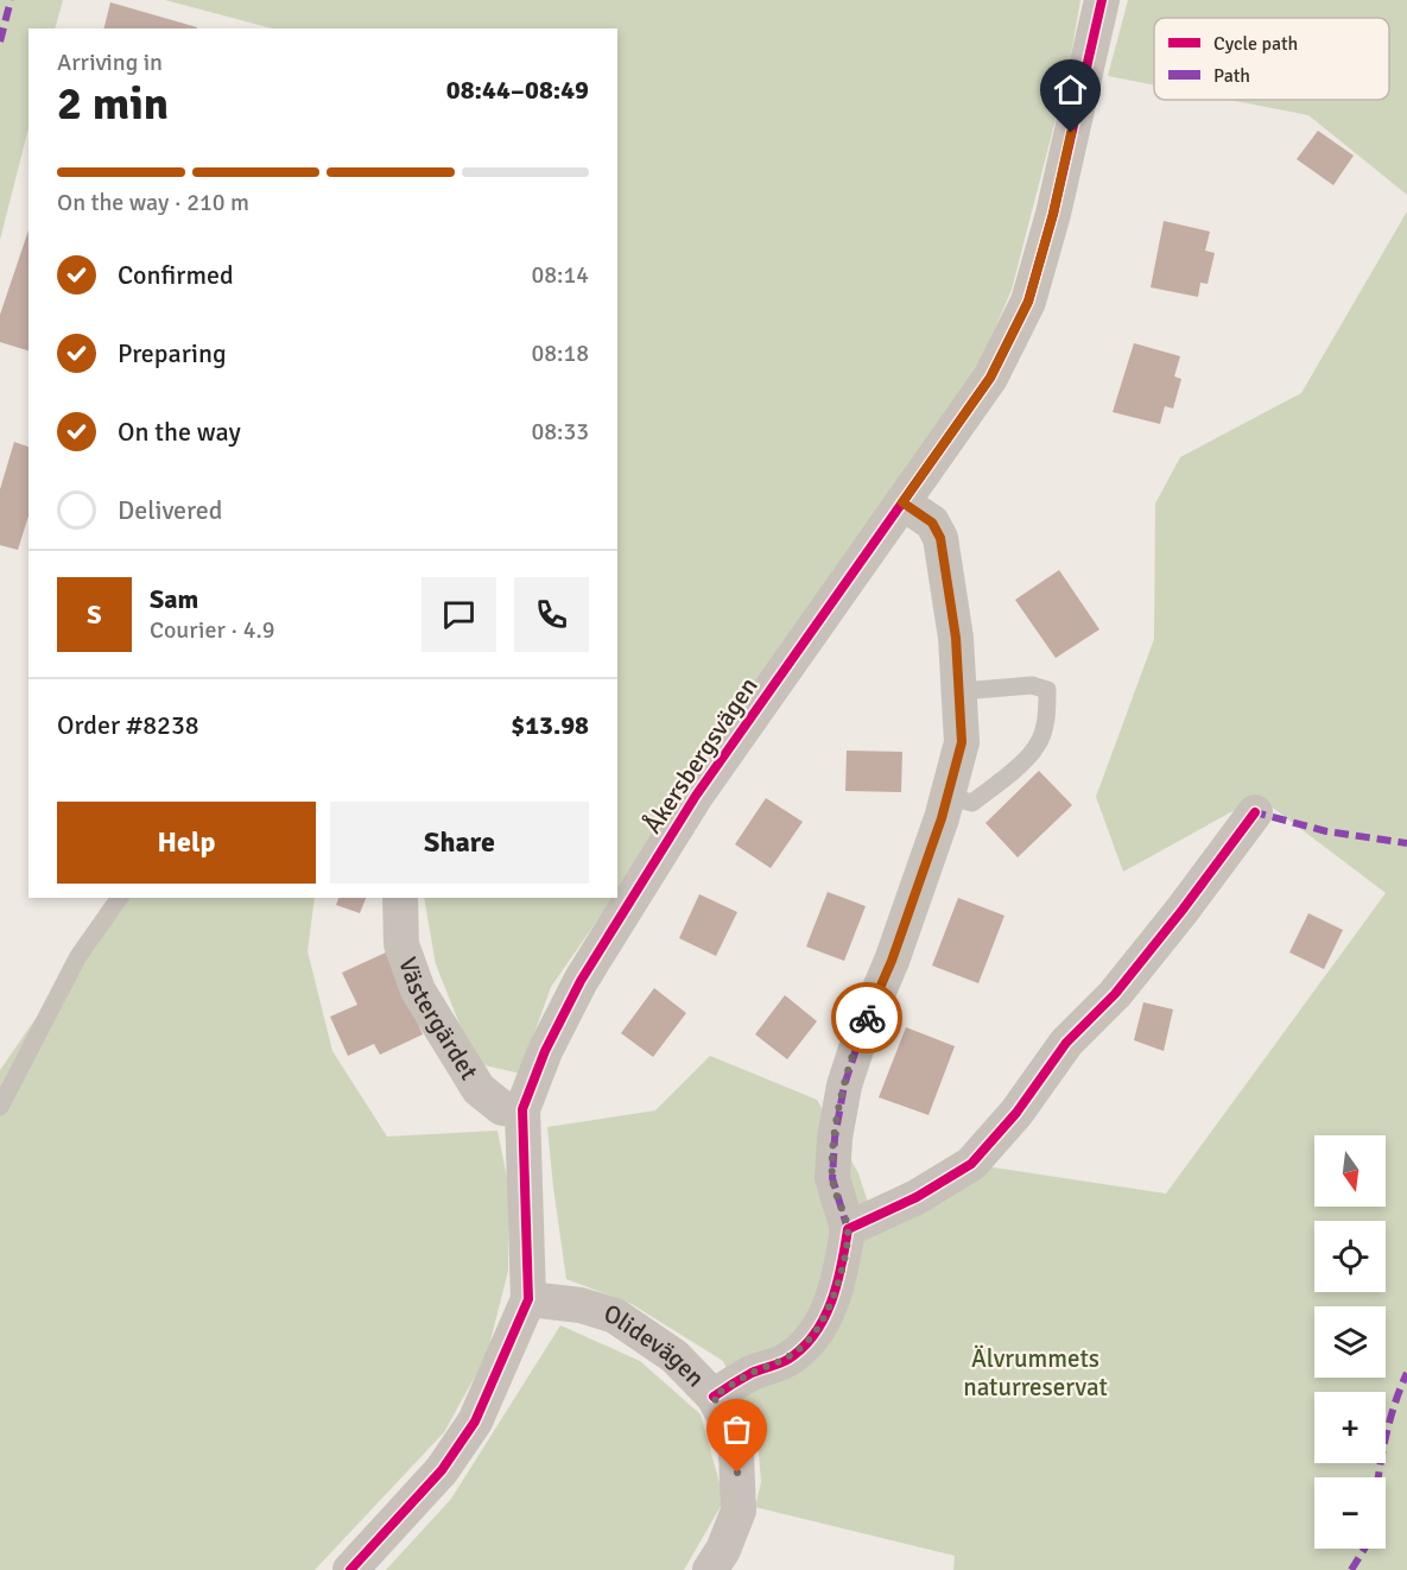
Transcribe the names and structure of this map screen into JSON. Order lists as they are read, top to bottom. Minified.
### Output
{"streets":{"street":["Åkersbergsvägen","Västergärdet","Olidevägen"]},"crossings":[["Åkersbergsvägen","Västergärdet"],["Åkersbergsvägen","Olidevägen"]],"parks":["Älvrummets naturreservat"],"legend":["Cycle path","Path"],"north":"bottom","page":{"heading":["2 min","Arriving in","08:44–08:49"],"panel":["Sam","Courier · 4.9","Order #8238","$13.98"],"bar":"On the way · 210 m","list":[["Confirmed","08:14"],["Preparing","08:18"],["On the way","08:33"],"Delivered"],"round":"S","buttons":["Help","Share"],"map_buttons":["+","−"]}}
